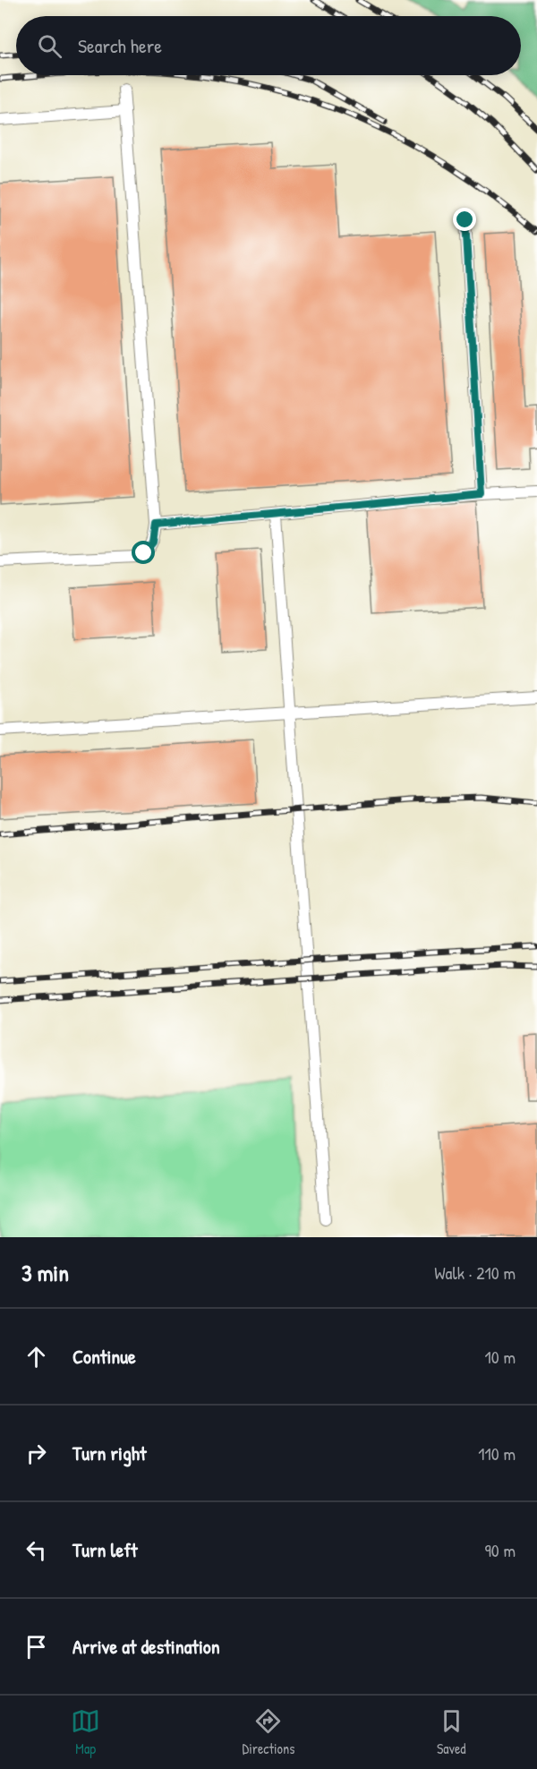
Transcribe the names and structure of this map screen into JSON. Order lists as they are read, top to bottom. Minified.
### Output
{"page":{"search":"Search here","heading":["3 min","Walk · 210 m"],"list":[["Continue","10 m"],["Turn right","110 m"],["Turn left","90 m"],"Arrive at destination"],"nav":["Map","Directions","Saved"]}}
